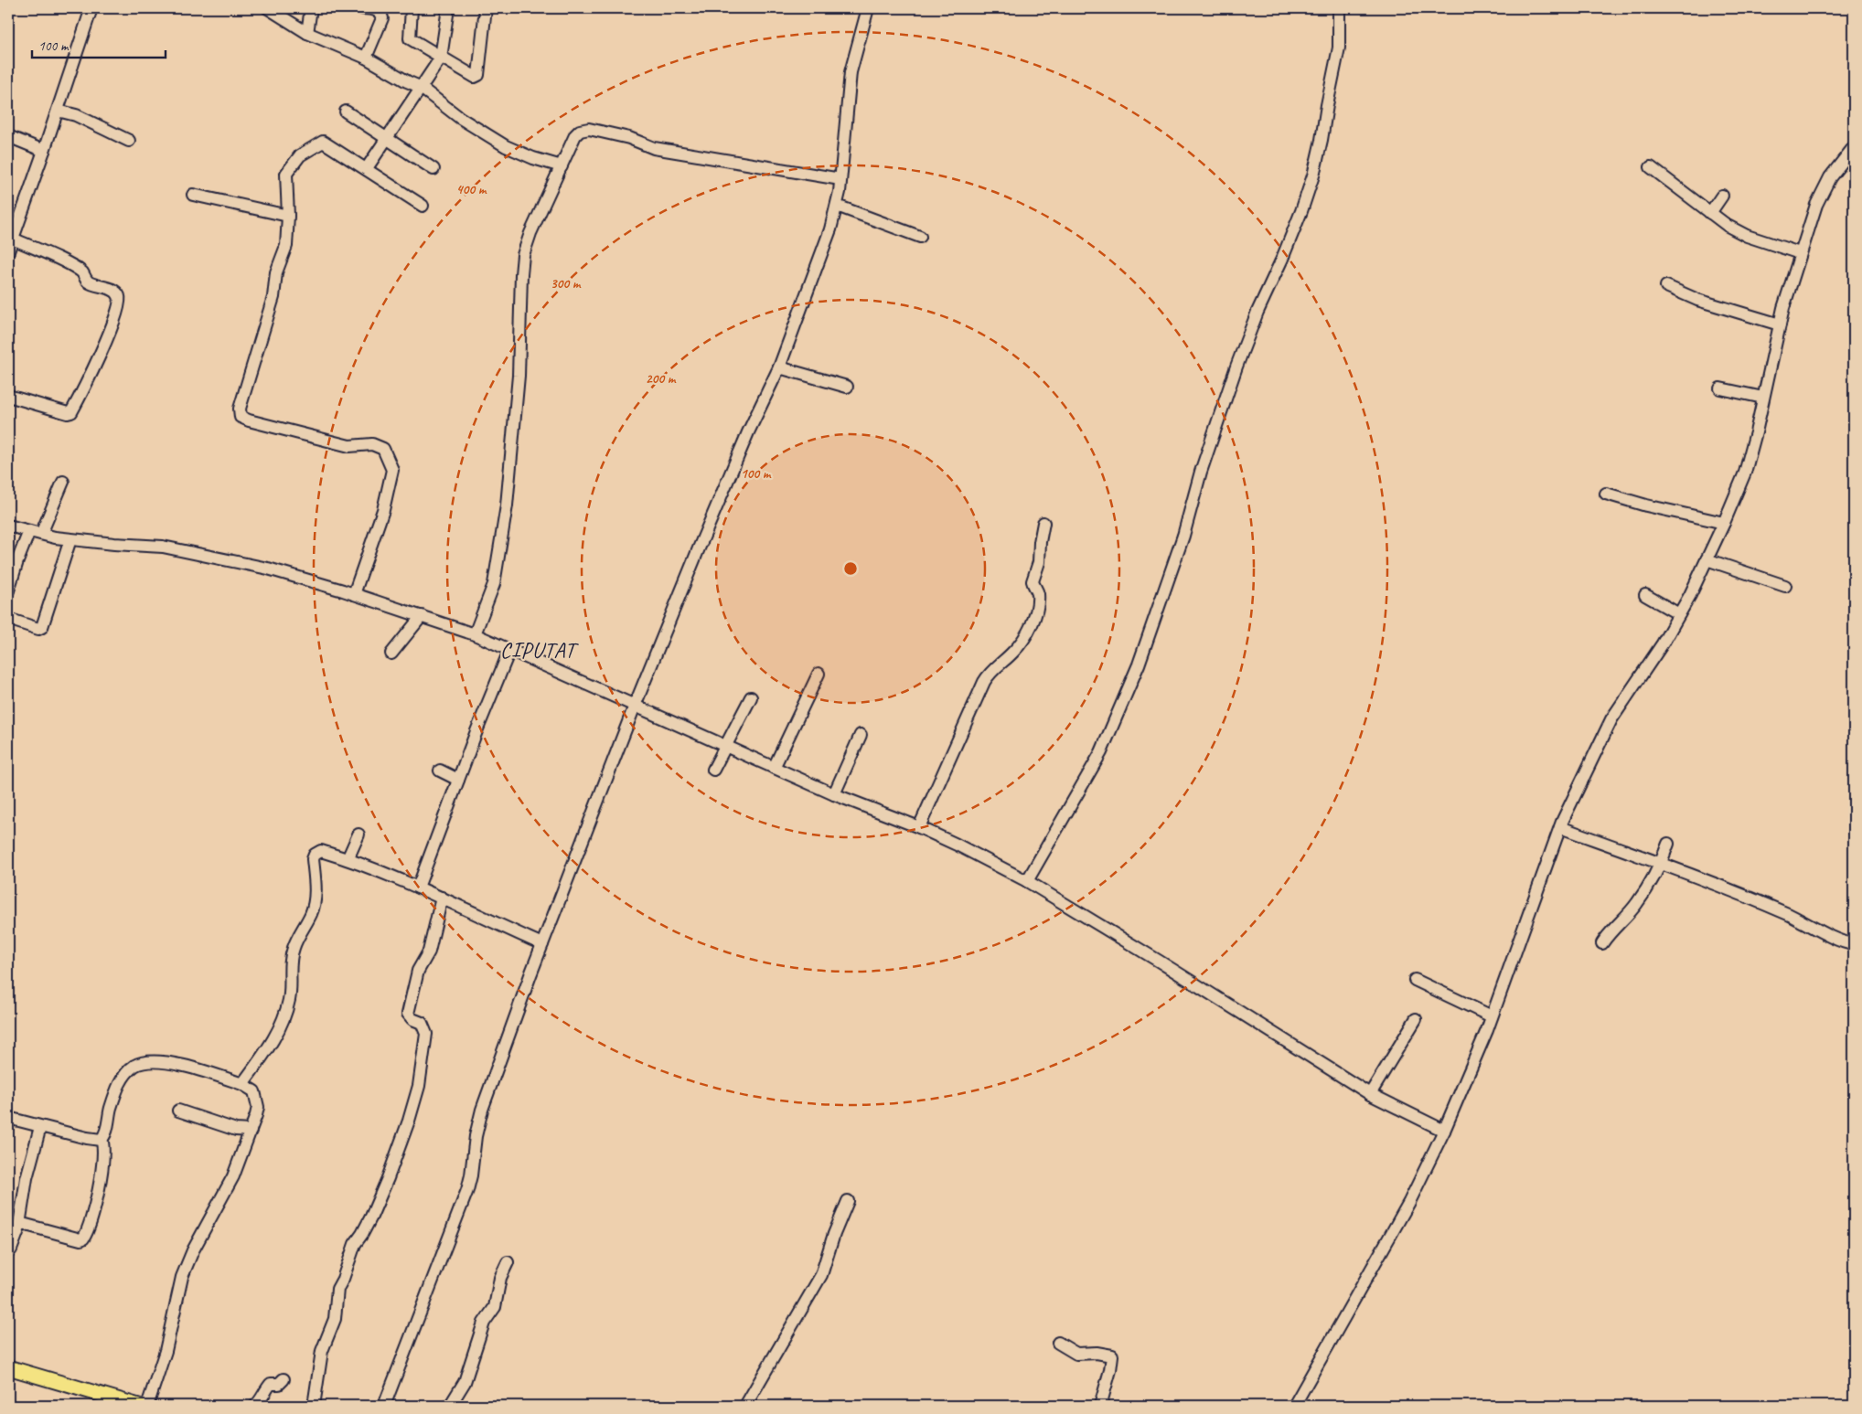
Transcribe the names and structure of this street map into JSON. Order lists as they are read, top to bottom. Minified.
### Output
{"districts":["CIPUTAT"],"scale_bar":"100 m","rings":["400 m","300 m","200 m","100 m"]}
